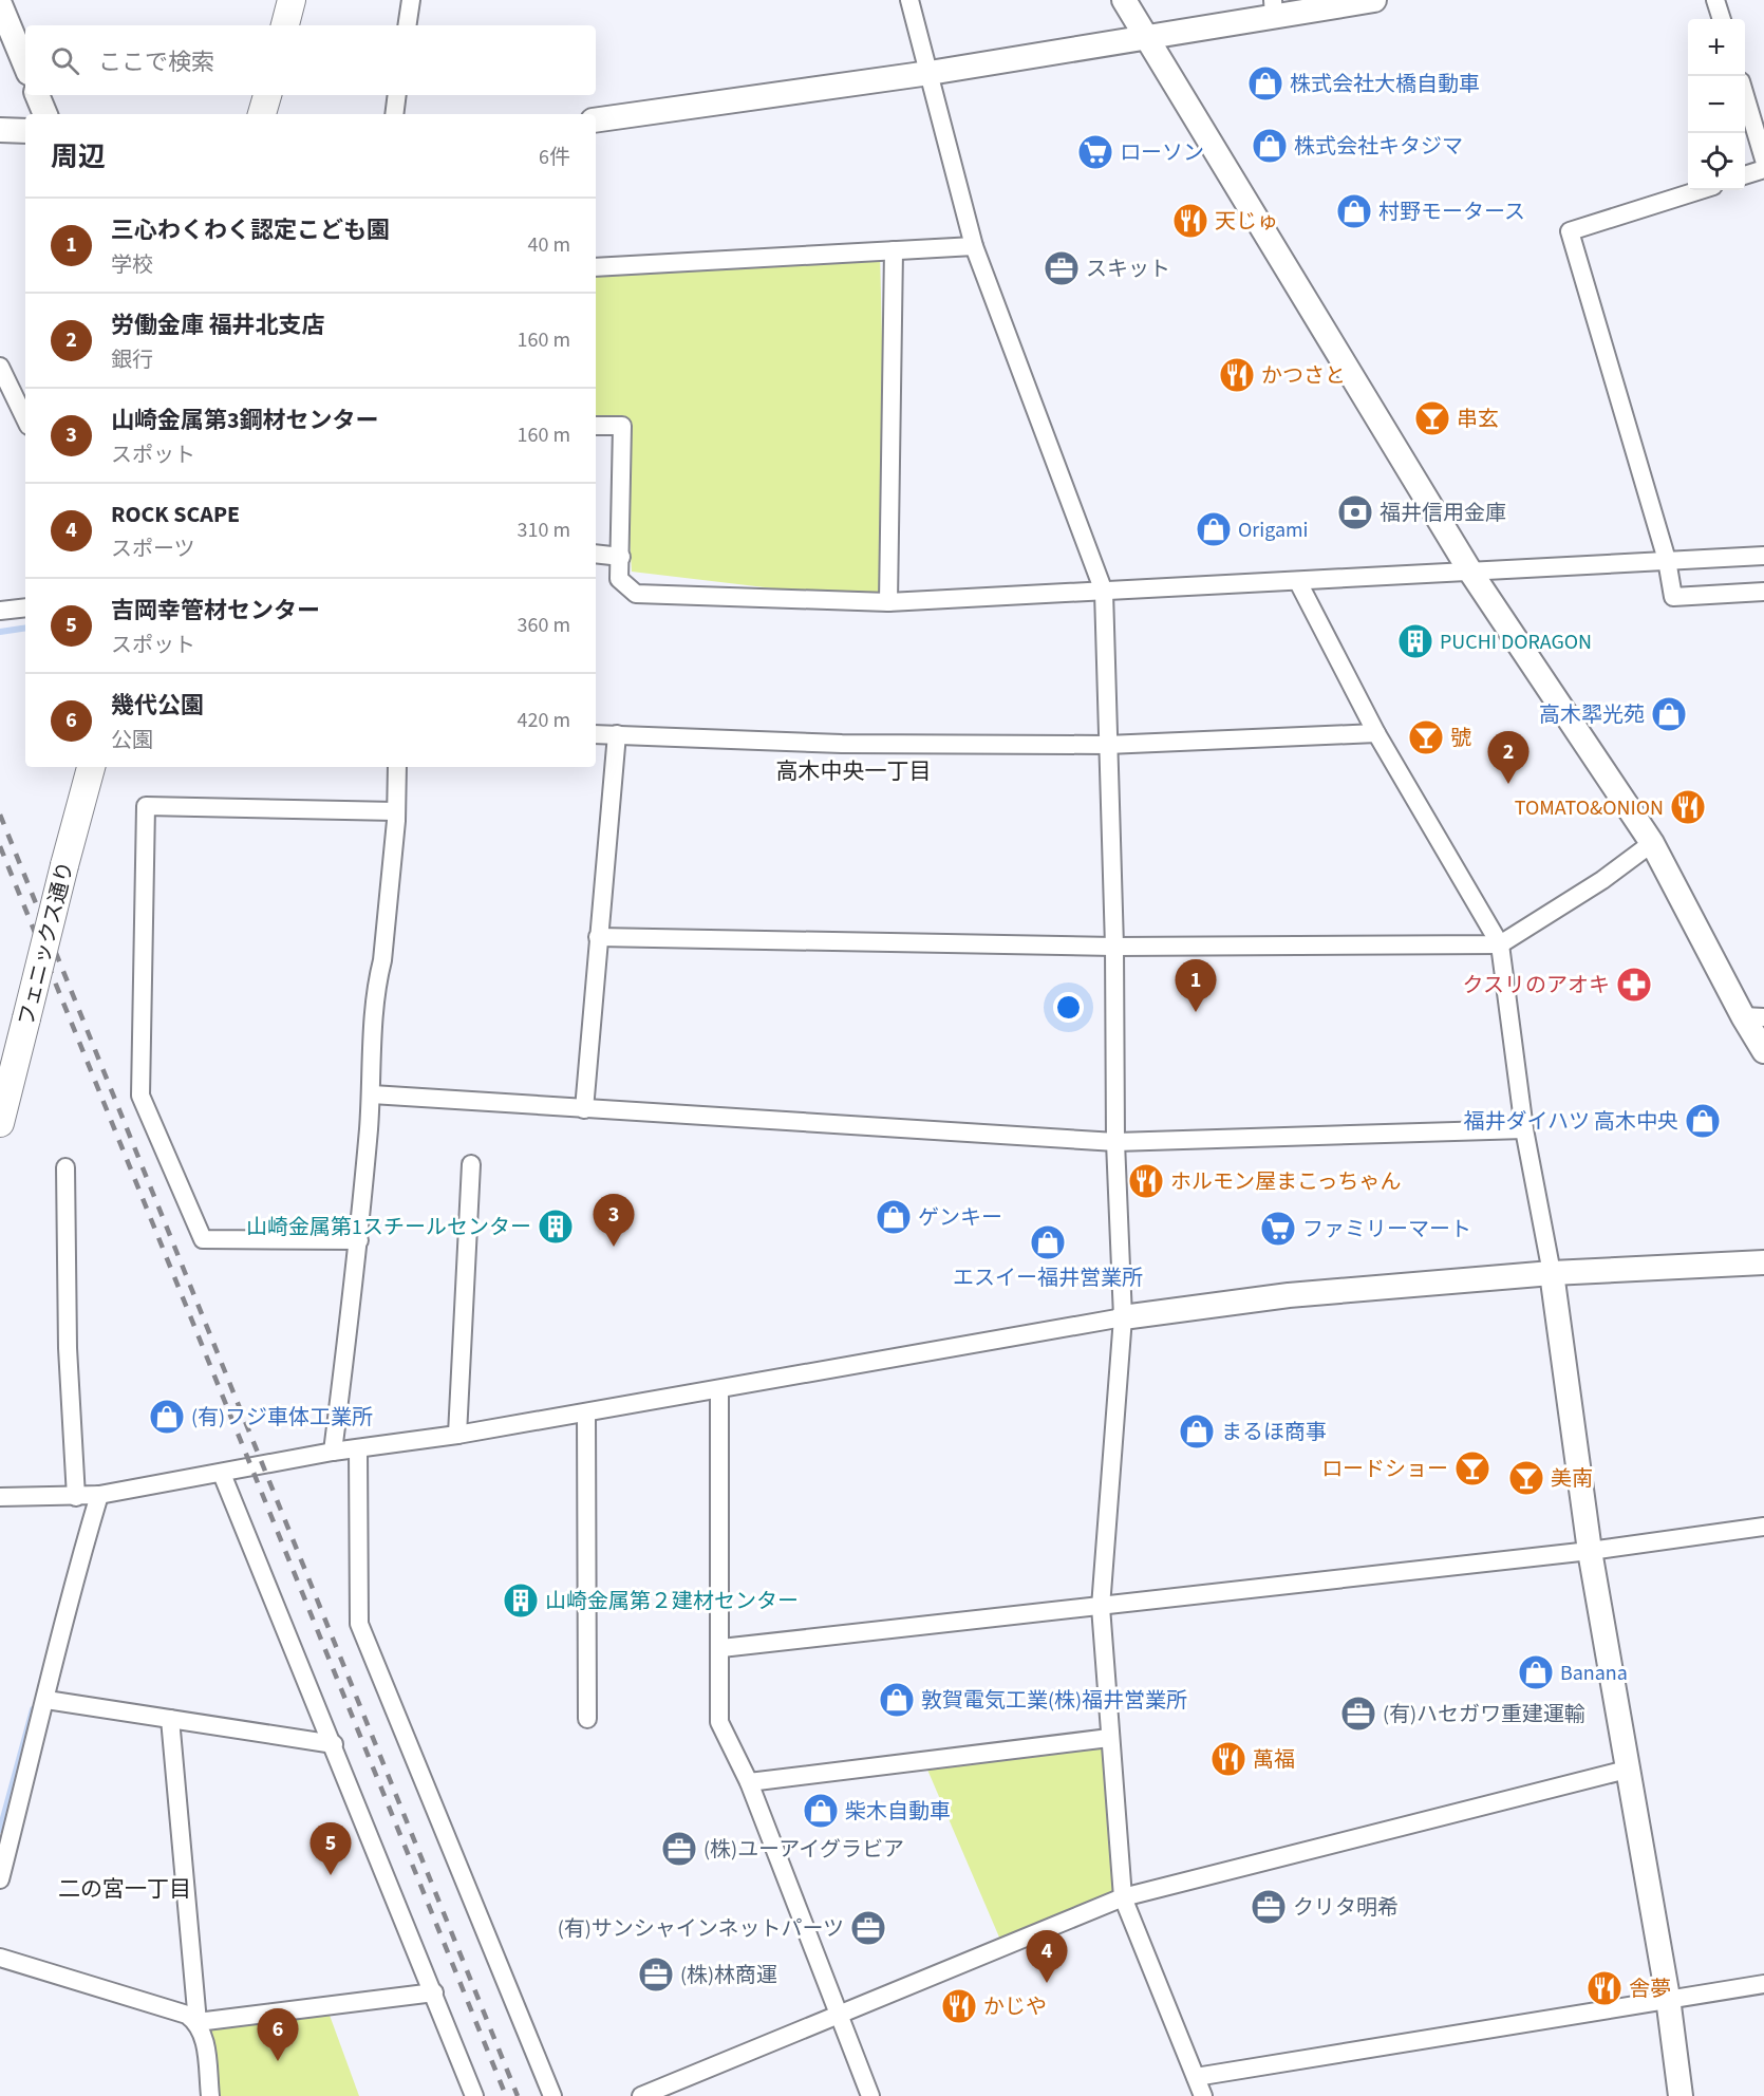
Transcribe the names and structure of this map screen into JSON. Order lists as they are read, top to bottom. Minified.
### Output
{"streets":{"main road":["フェニックス通り"]},"districts":["高木中央一丁目","二の宮一丁目"],"places":{"shop":["株式会社大橋自動車","株式会社キタジマ","村野モータース","Origami","高木翆光苑","福井ダイハツ 高木中央","ゲンキー","エスイー福井営業所","(有)フジ車体工業所","まるほ商事","Banana","敦賀電気工業(株)福井営業所","柴木自動車"],"supermarket":["ローソン","ファミリーマート"],"restaurant":["天じゅ","かつさと","TOMATO&ONION","ホルモン屋まこっちゃん","萬福","舎夢","かじや"],"office":["スキット","(有)ハセガワ重建運輸","(株)ユーアイグラビア","クリタ明希","(有)サンシャインネットパーツ","(株)林商運"],"bar":["串玄","號","ロードショー","美南"],"bank":["福井信用金庫"],"building":["PUCHI DORAGON","山崎金属第1スチールセンター","山崎金属第２建材センター"],"pharmacy":["クスリのアオキ"]},"page":{"map_buttons":["+","−"],"search":"ここで検索","heading":["周辺","6件"],"list":[{"mark":"1","name":"三心わくわく認定こども園","note":"学校","value":"40 m"},{"mark":"2","name":"労働金庫 福井北支店","note":"銀行","value":"160 m"},{"mark":"3","name":"山崎金属第3鋼材センター","note":"スポット","value":"160 m"},{"mark":"4","name":"ROCK SCAPE","note":"スポーツ","value":"310 m"},{"mark":"5","name":"吉岡幸管材センター","note":"スポット","value":"360 m"},{"mark":"6","name":"幾代公園","note":"公園","value":"420 m"}],"pins":["2","1","3","5","4","6"]}}
